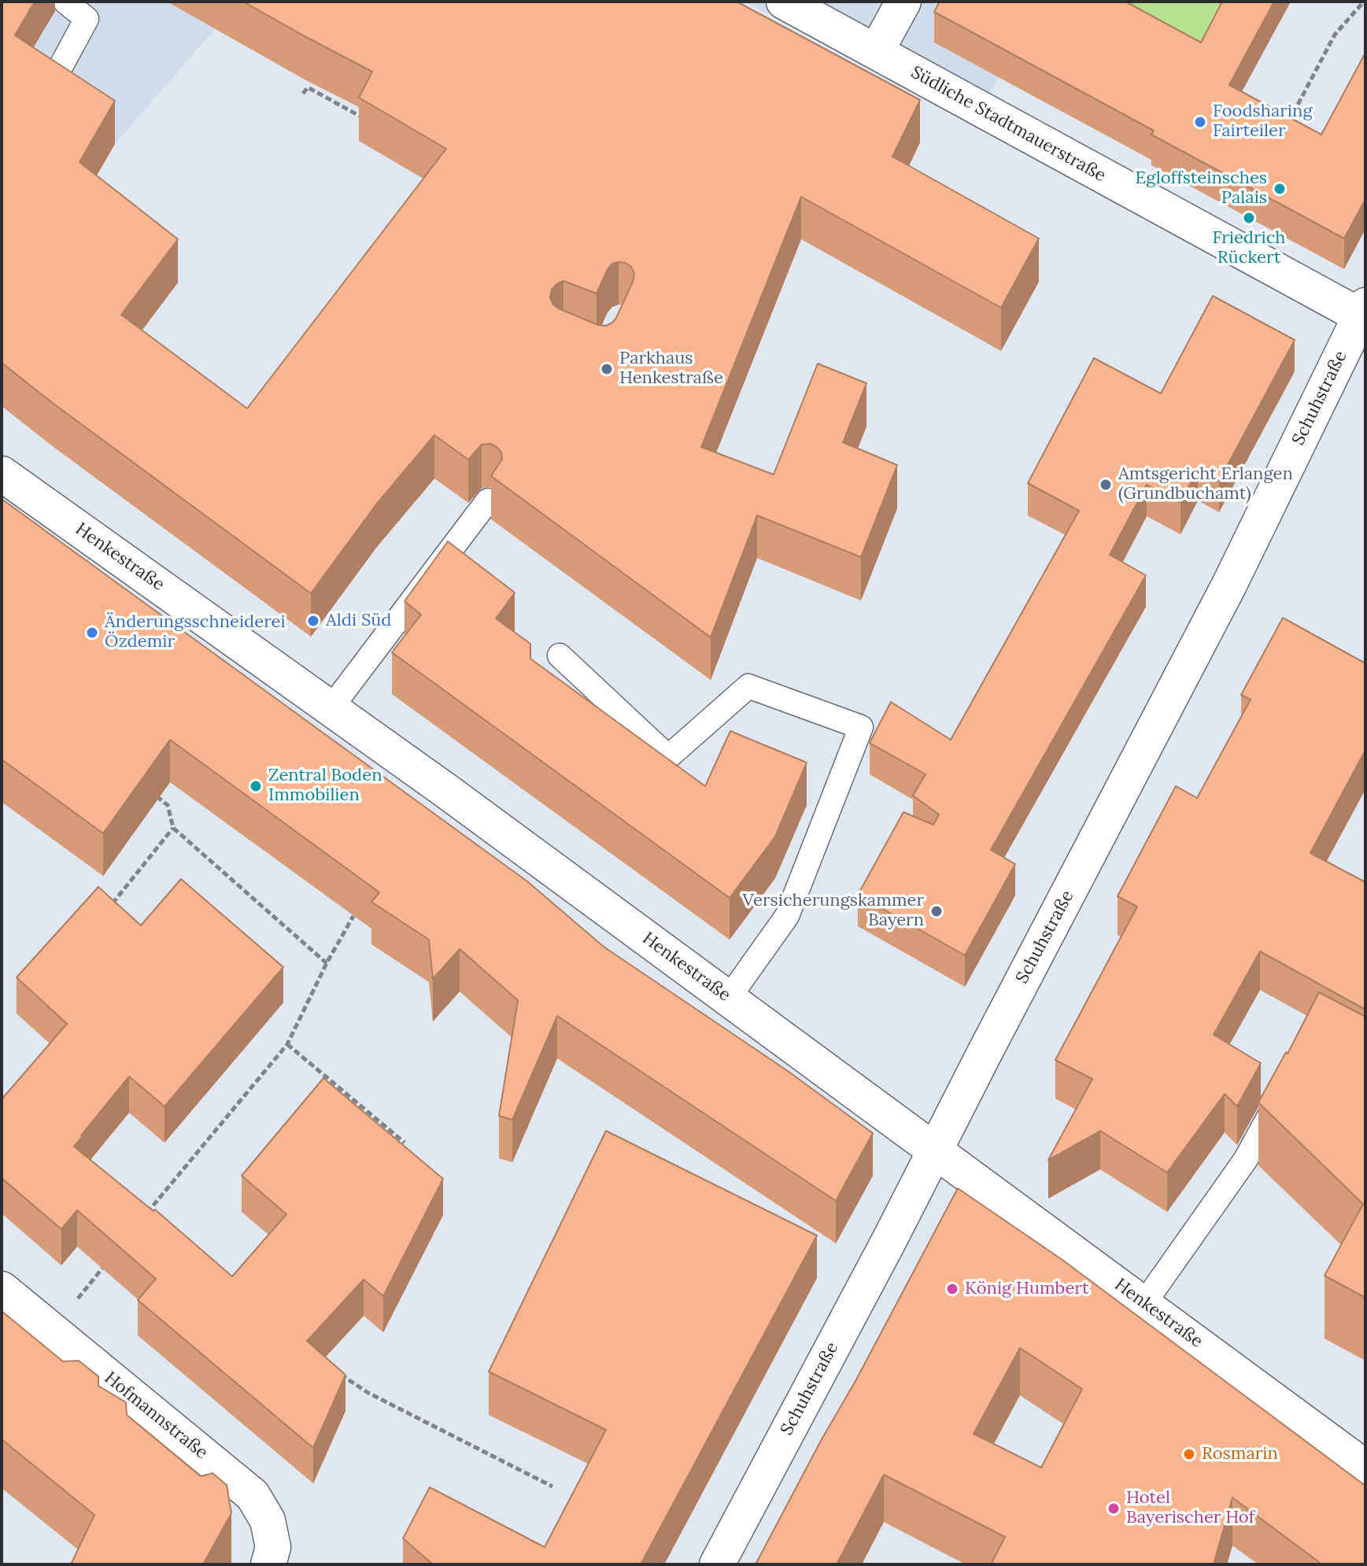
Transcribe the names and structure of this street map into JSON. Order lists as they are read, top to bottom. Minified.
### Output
{"streets":{"street":["Südliche Stadtmauerstraße","Schuhstraße","Henkestraße","Hofmannstraße"]},"crossings":[["Südliche Stadtmauerstraße","Schuhstraße"],["Schuhstraße","Henkestraße"]],"places":["Foodsharing Fairteiler","Egloffsteinsches Palais","Friedrich Rückert","Parkhaus Henkestraße","Amtsgericht Erlangen (Grundbuchamt)","Aldi Süd","Änderungsschneiderei Özdemir","Zentral Boden Immobilien","Versicherungskammer Bayern","König Humbert","Rosmarin","Hotel Bayerischer Hof"]}
